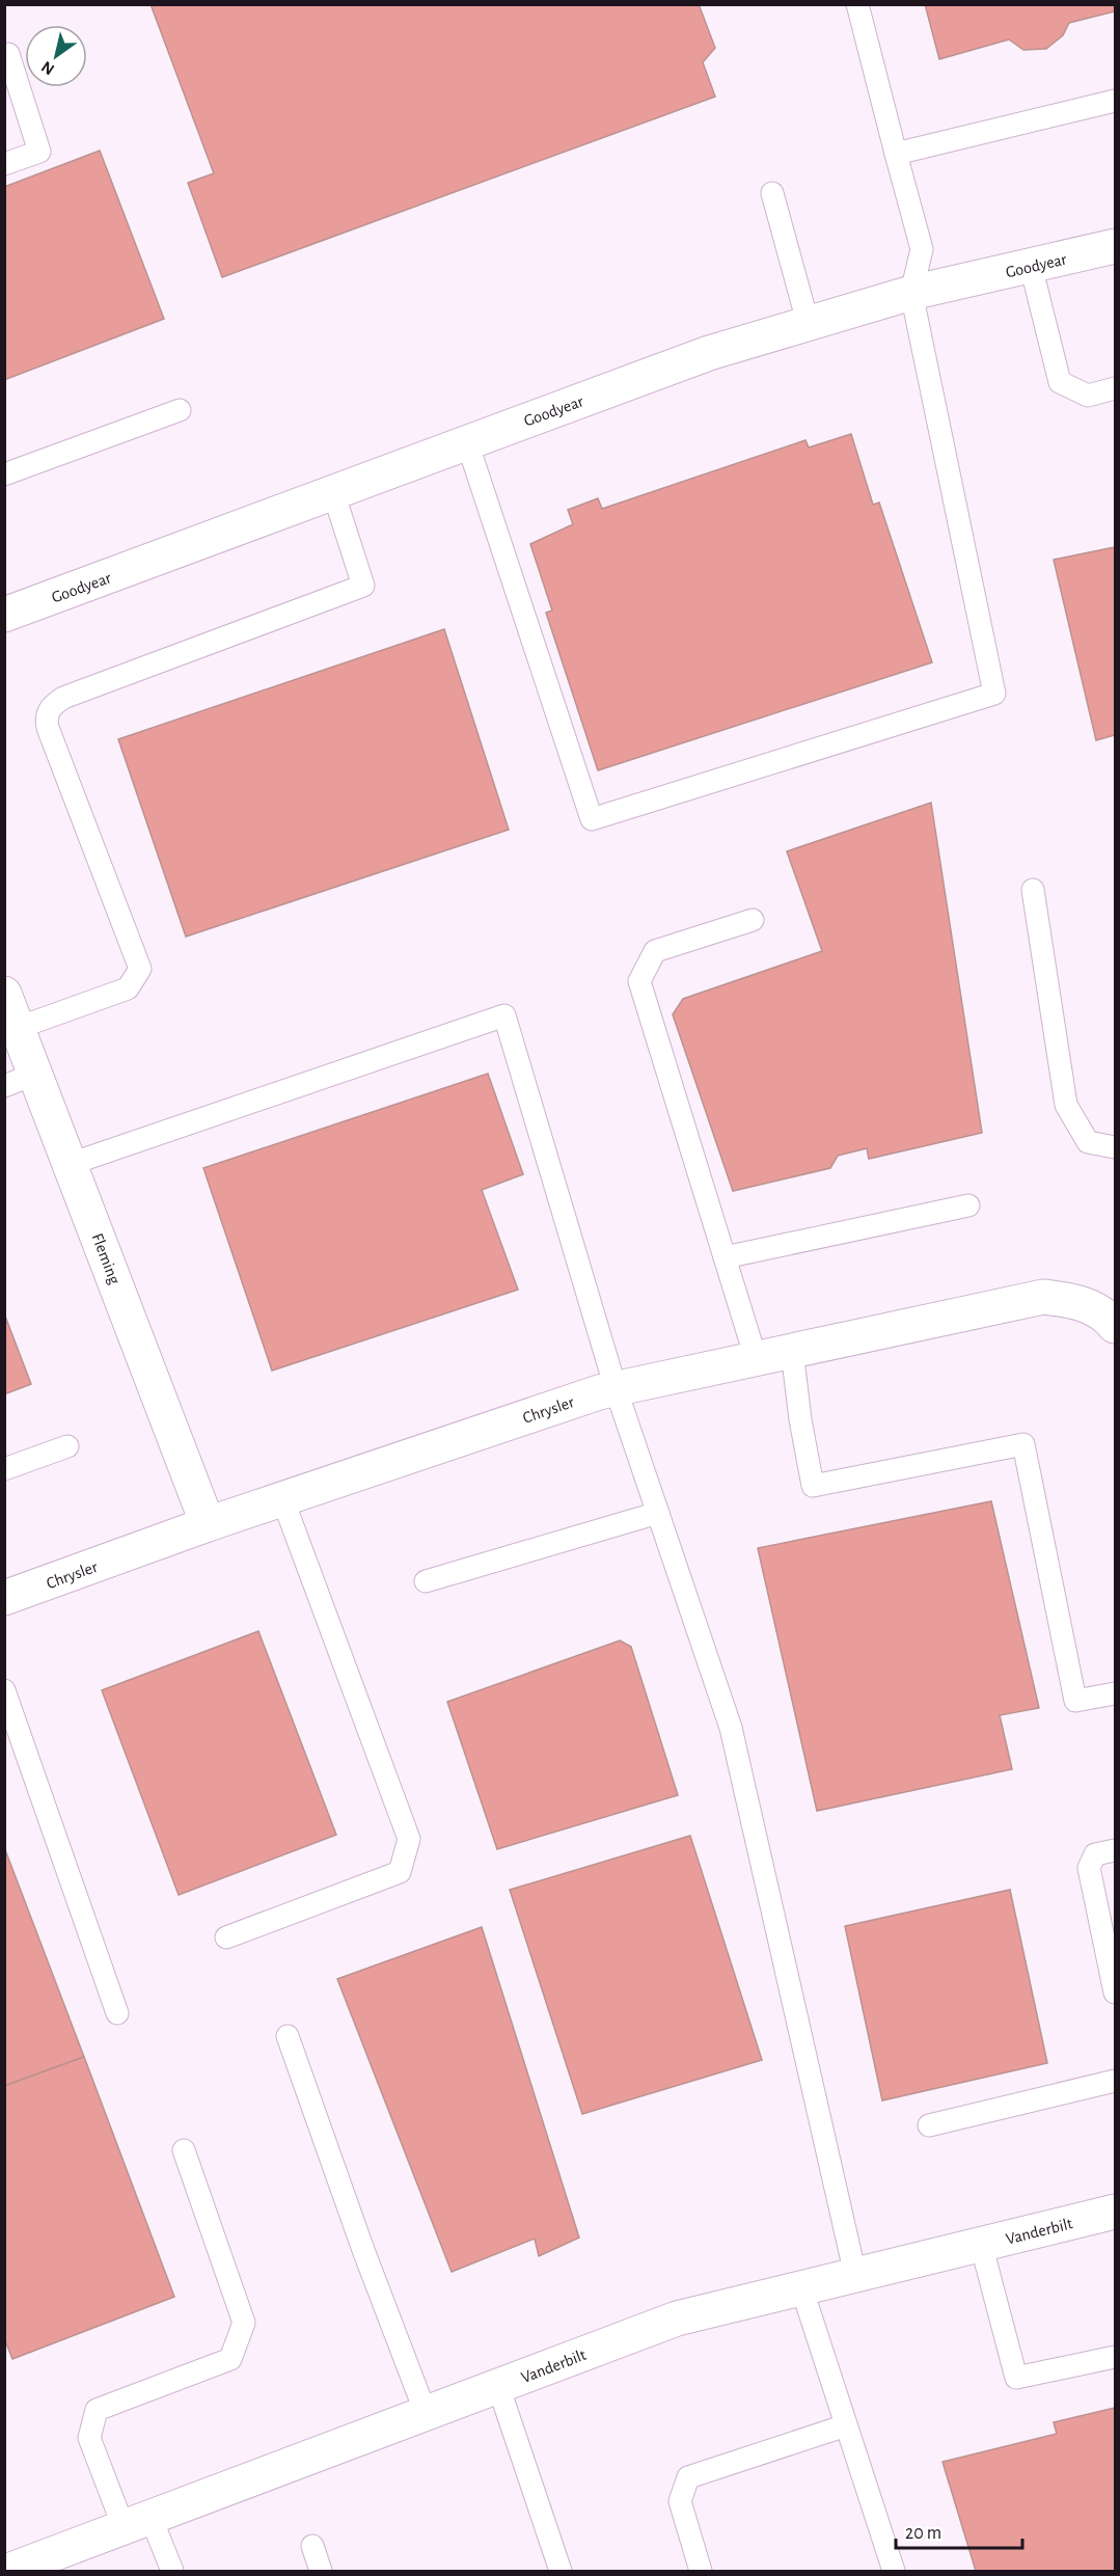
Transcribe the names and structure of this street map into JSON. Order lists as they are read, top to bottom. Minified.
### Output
{"streets":{"street":["Goodyear","Fleming","Chrysler","Vanderbilt"]},"crossings":[["Fleming","Chrysler"]],"scale_bar":"20 m","north":"bottom left"}
